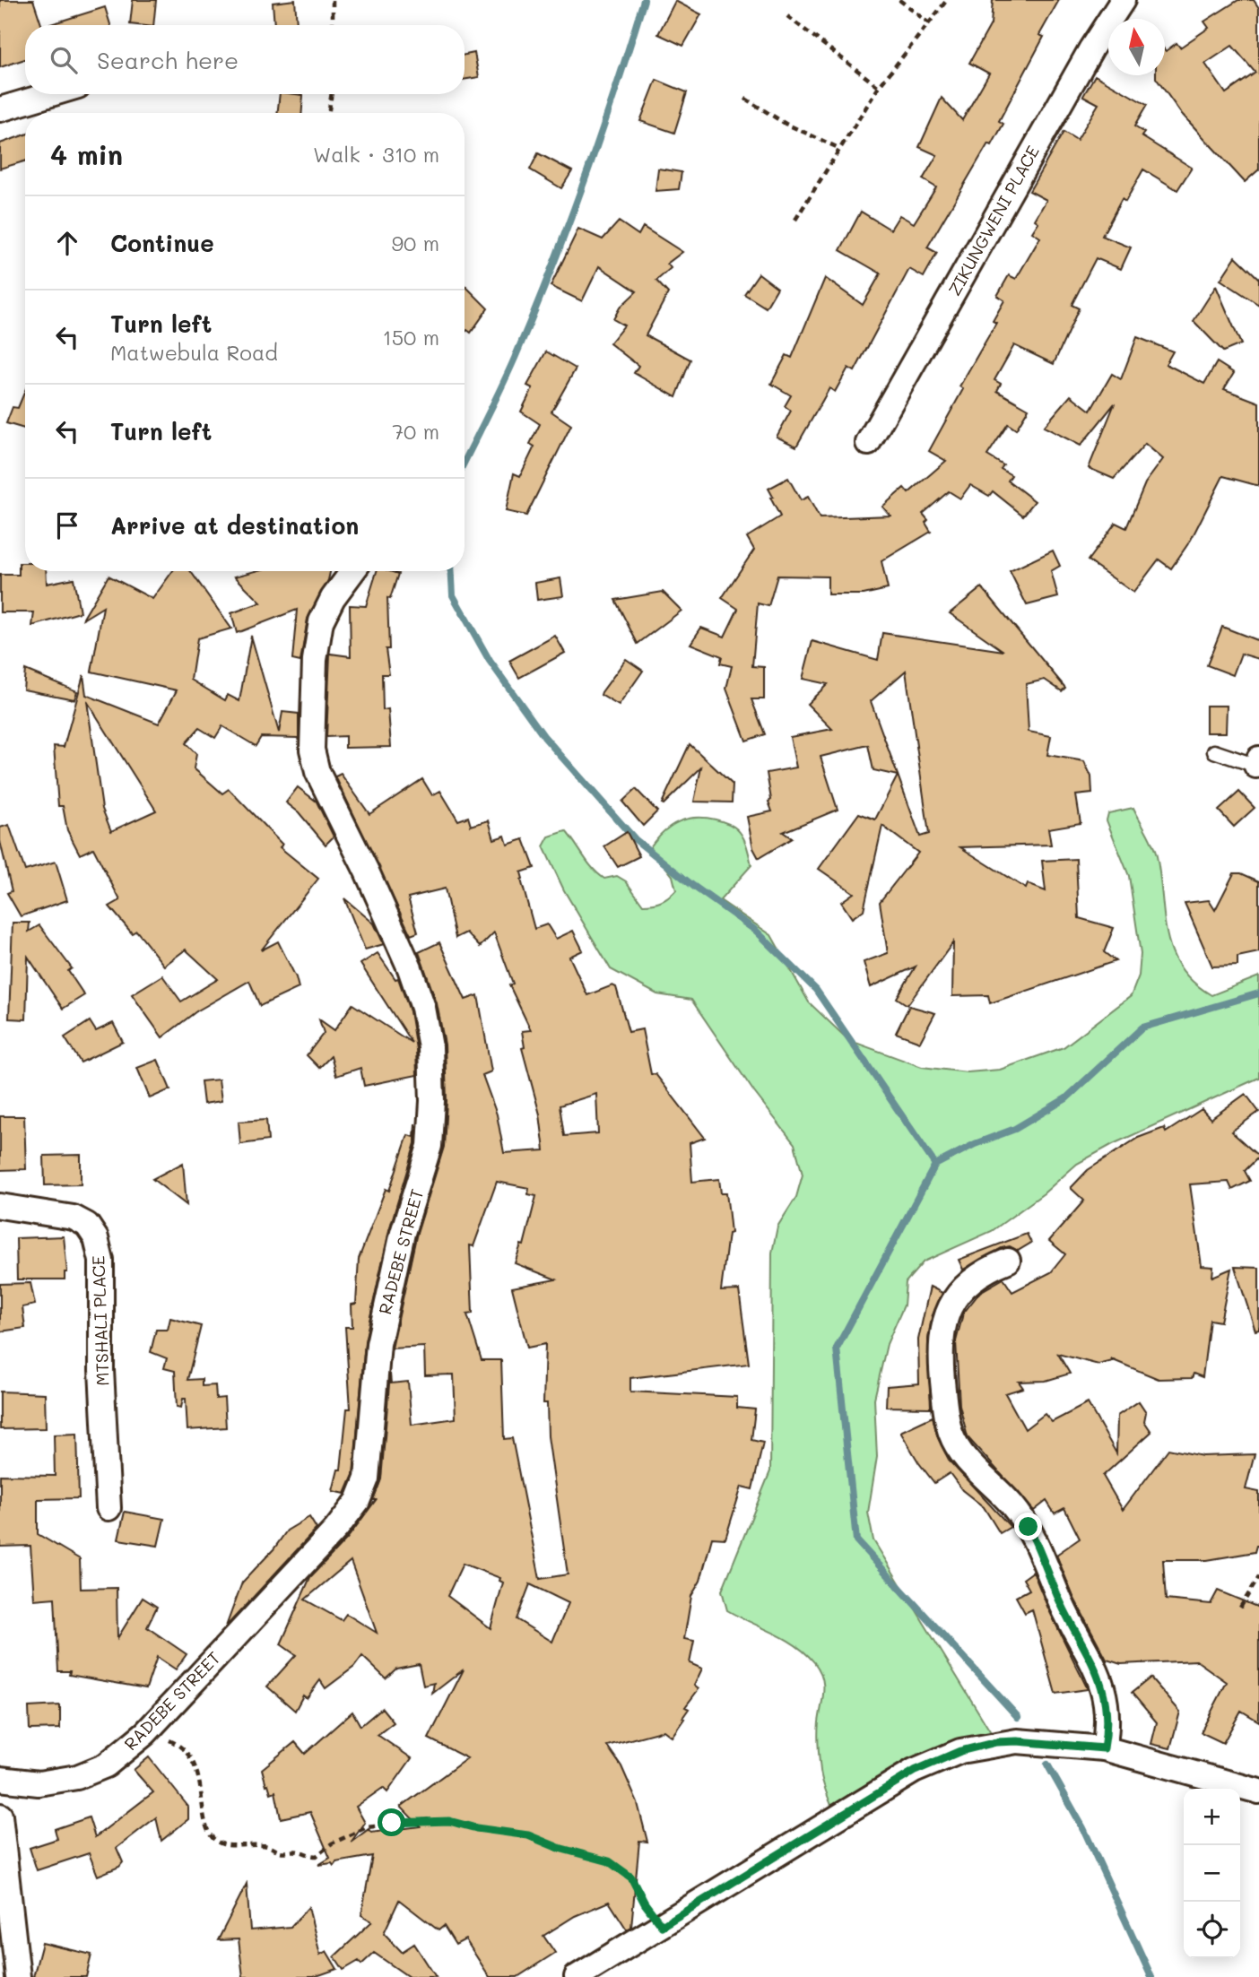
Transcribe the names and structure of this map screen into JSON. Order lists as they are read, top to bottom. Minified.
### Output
{"streets":{"street":["ZIKUNGWENI PLACE","RADEBE STREET","MTSHALI PLACE"]},"north":"top","page":{"search":"Search here","heading":["4 min","Walk · 310 m"],"list":[["Continue","90 m"],["Turn left","Matwebula Road","150 m"],["Turn left","70 m"],"Arrive at destination"],"map_buttons":["+","−"]}}
